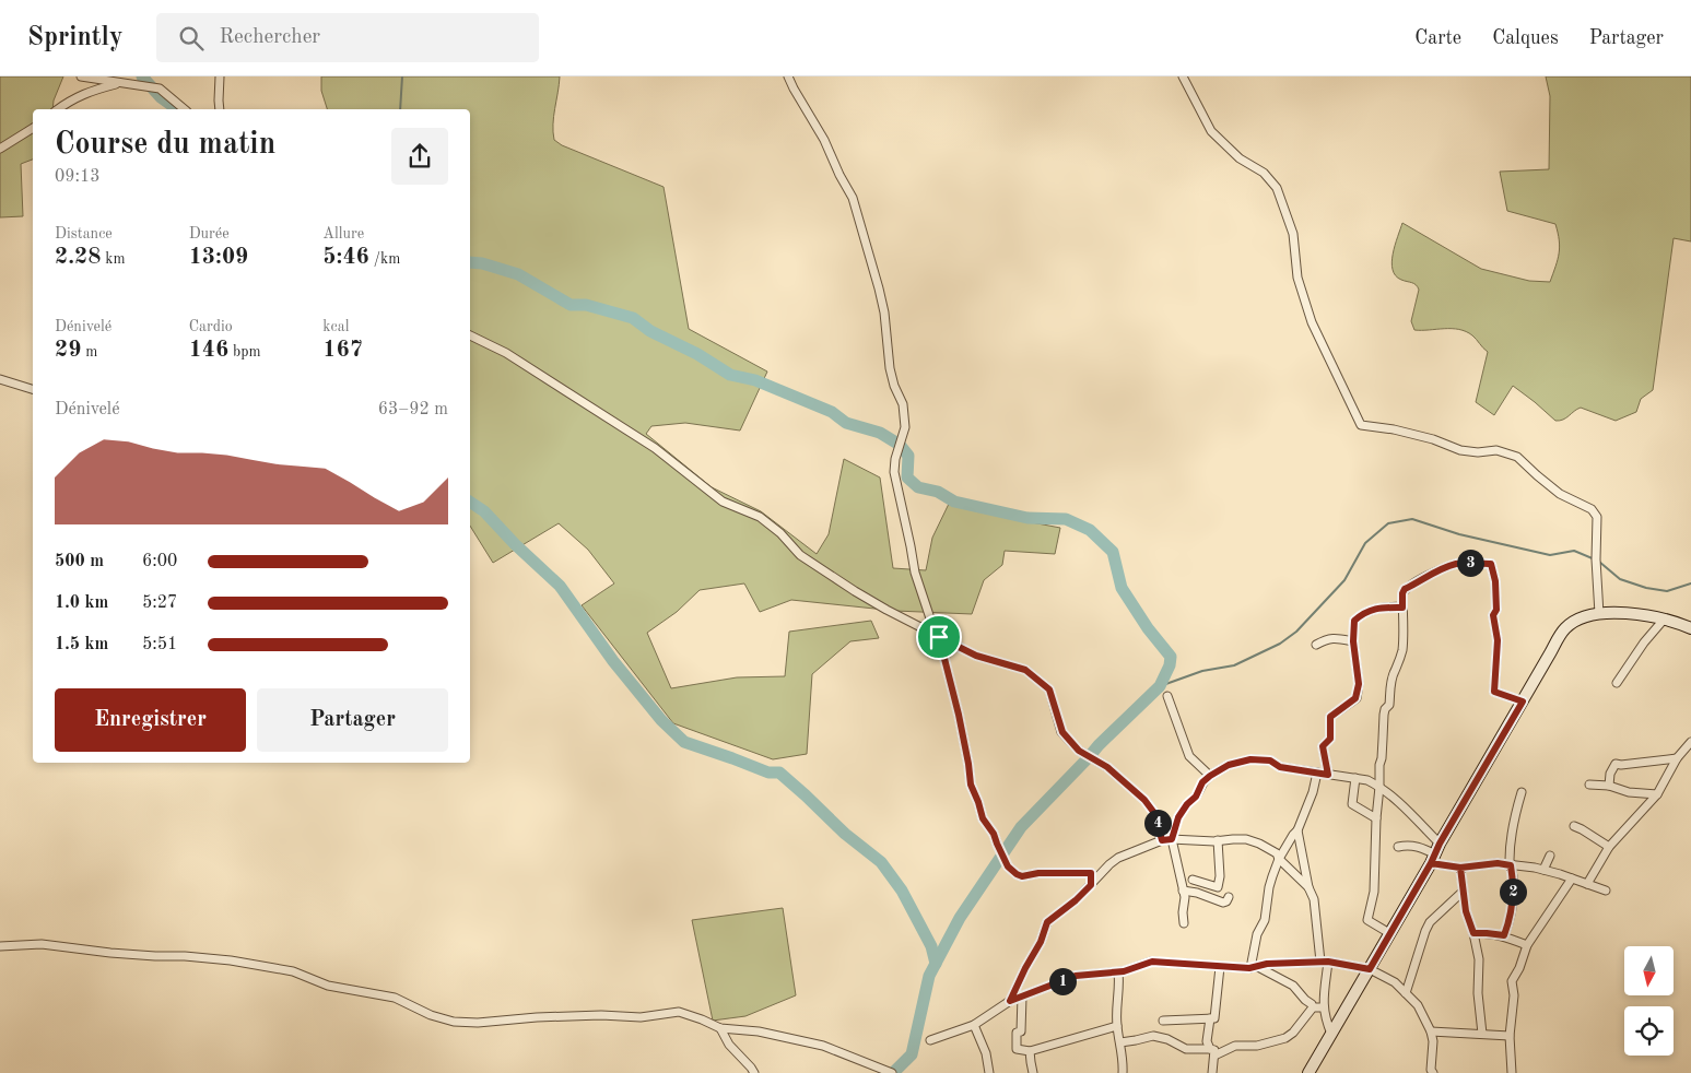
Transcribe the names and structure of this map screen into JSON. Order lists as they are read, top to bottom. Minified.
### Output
{"north":"bottom","page":{"header":"Sprintly","search":"Rechercher","nav":["Carte","Calques","Partager"],"heading":["Course du matin","09:13"],"stats":[["Distance","2.28 km"],["Durée","13:09"],["Allure","5:46 /km"],["Dénivelé","29 m"],["Cardio","146 bpm"],["kcal","167"]],"chart":["Dénivelé","63–92 m"],"list":[{"name":"500 m","note":"6:00"},{"name":"1.0 km","note":"5:27"},{"name":"1.5 km","note":"5:51"}],"pins":["3","4","2","1"],"buttons":["Enregistrer","Partager"]}}
